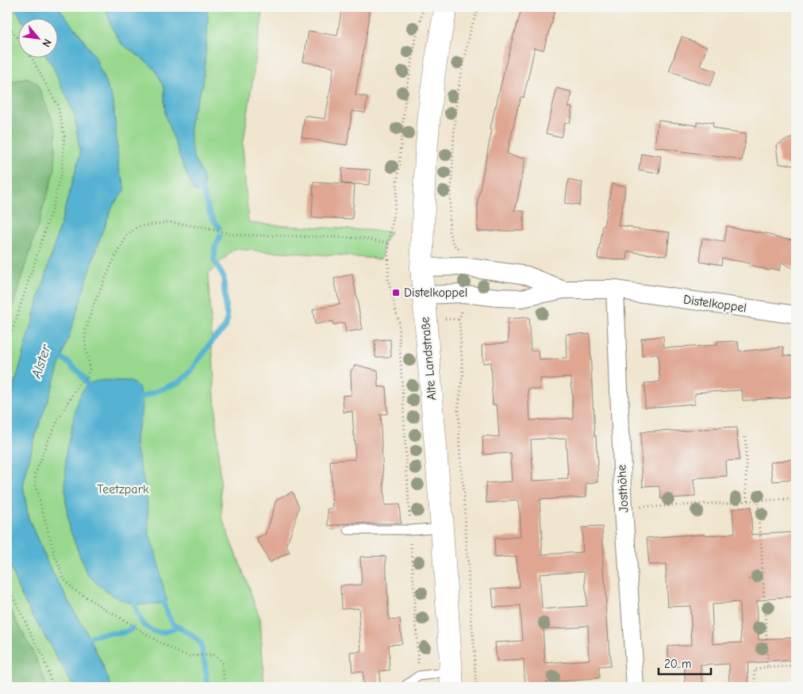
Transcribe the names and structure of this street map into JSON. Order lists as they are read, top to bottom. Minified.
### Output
{"streets":{"main road":["Alte Landstraße"],"street":["Distelkoppel","Josthöhe"]},"crossings":[["Distelkoppel","Alte Landstraße"],["Distelkoppel","Josthöhe"]],"water":["Alster"],"parks":["Teetzpark"],"places":{"transit":["Distelkoppel"]},"scale_bar":"20 m","north":"bottom right"}
